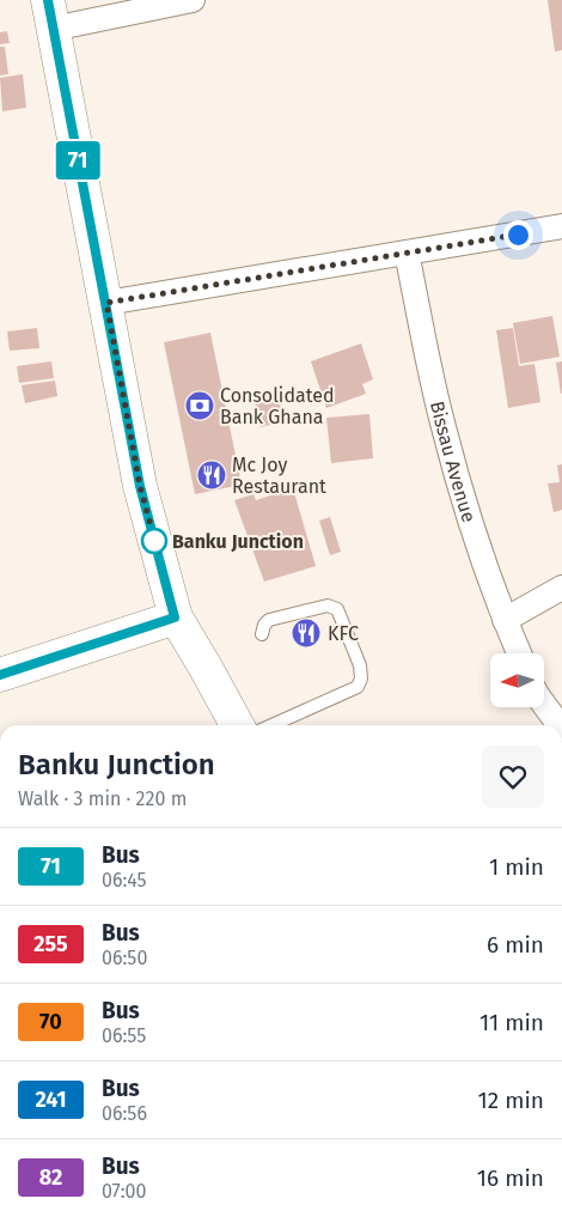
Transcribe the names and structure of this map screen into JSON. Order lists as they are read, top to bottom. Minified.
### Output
{"streets":{"street":["Bissau Avenue"]},"places":{"bank":["Consolidated Bank Ghana"],"restaurant":["Mc Joy Restaurant","KFC"],"other":["Banku Junction"]},"lines":["bus line 71"],"north":"left","page":{"on_map":"71","heading":["Banku Junction","Walk · 3 min · 220 m"],"list":[{"mark":"71","name":"Bus","note":"06:45","value":"1 min"},{"mark":"255","name":"Bus","note":"06:50","value":"6 min"},{"mark":"70","name":"Bus","note":"06:55","value":"11 min"},{"mark":"241","name":"Bus","note":"06:56","value":"12 min"},{"mark":"82","name":"Bus","note":"07:00","value":"16 min"}]}}
